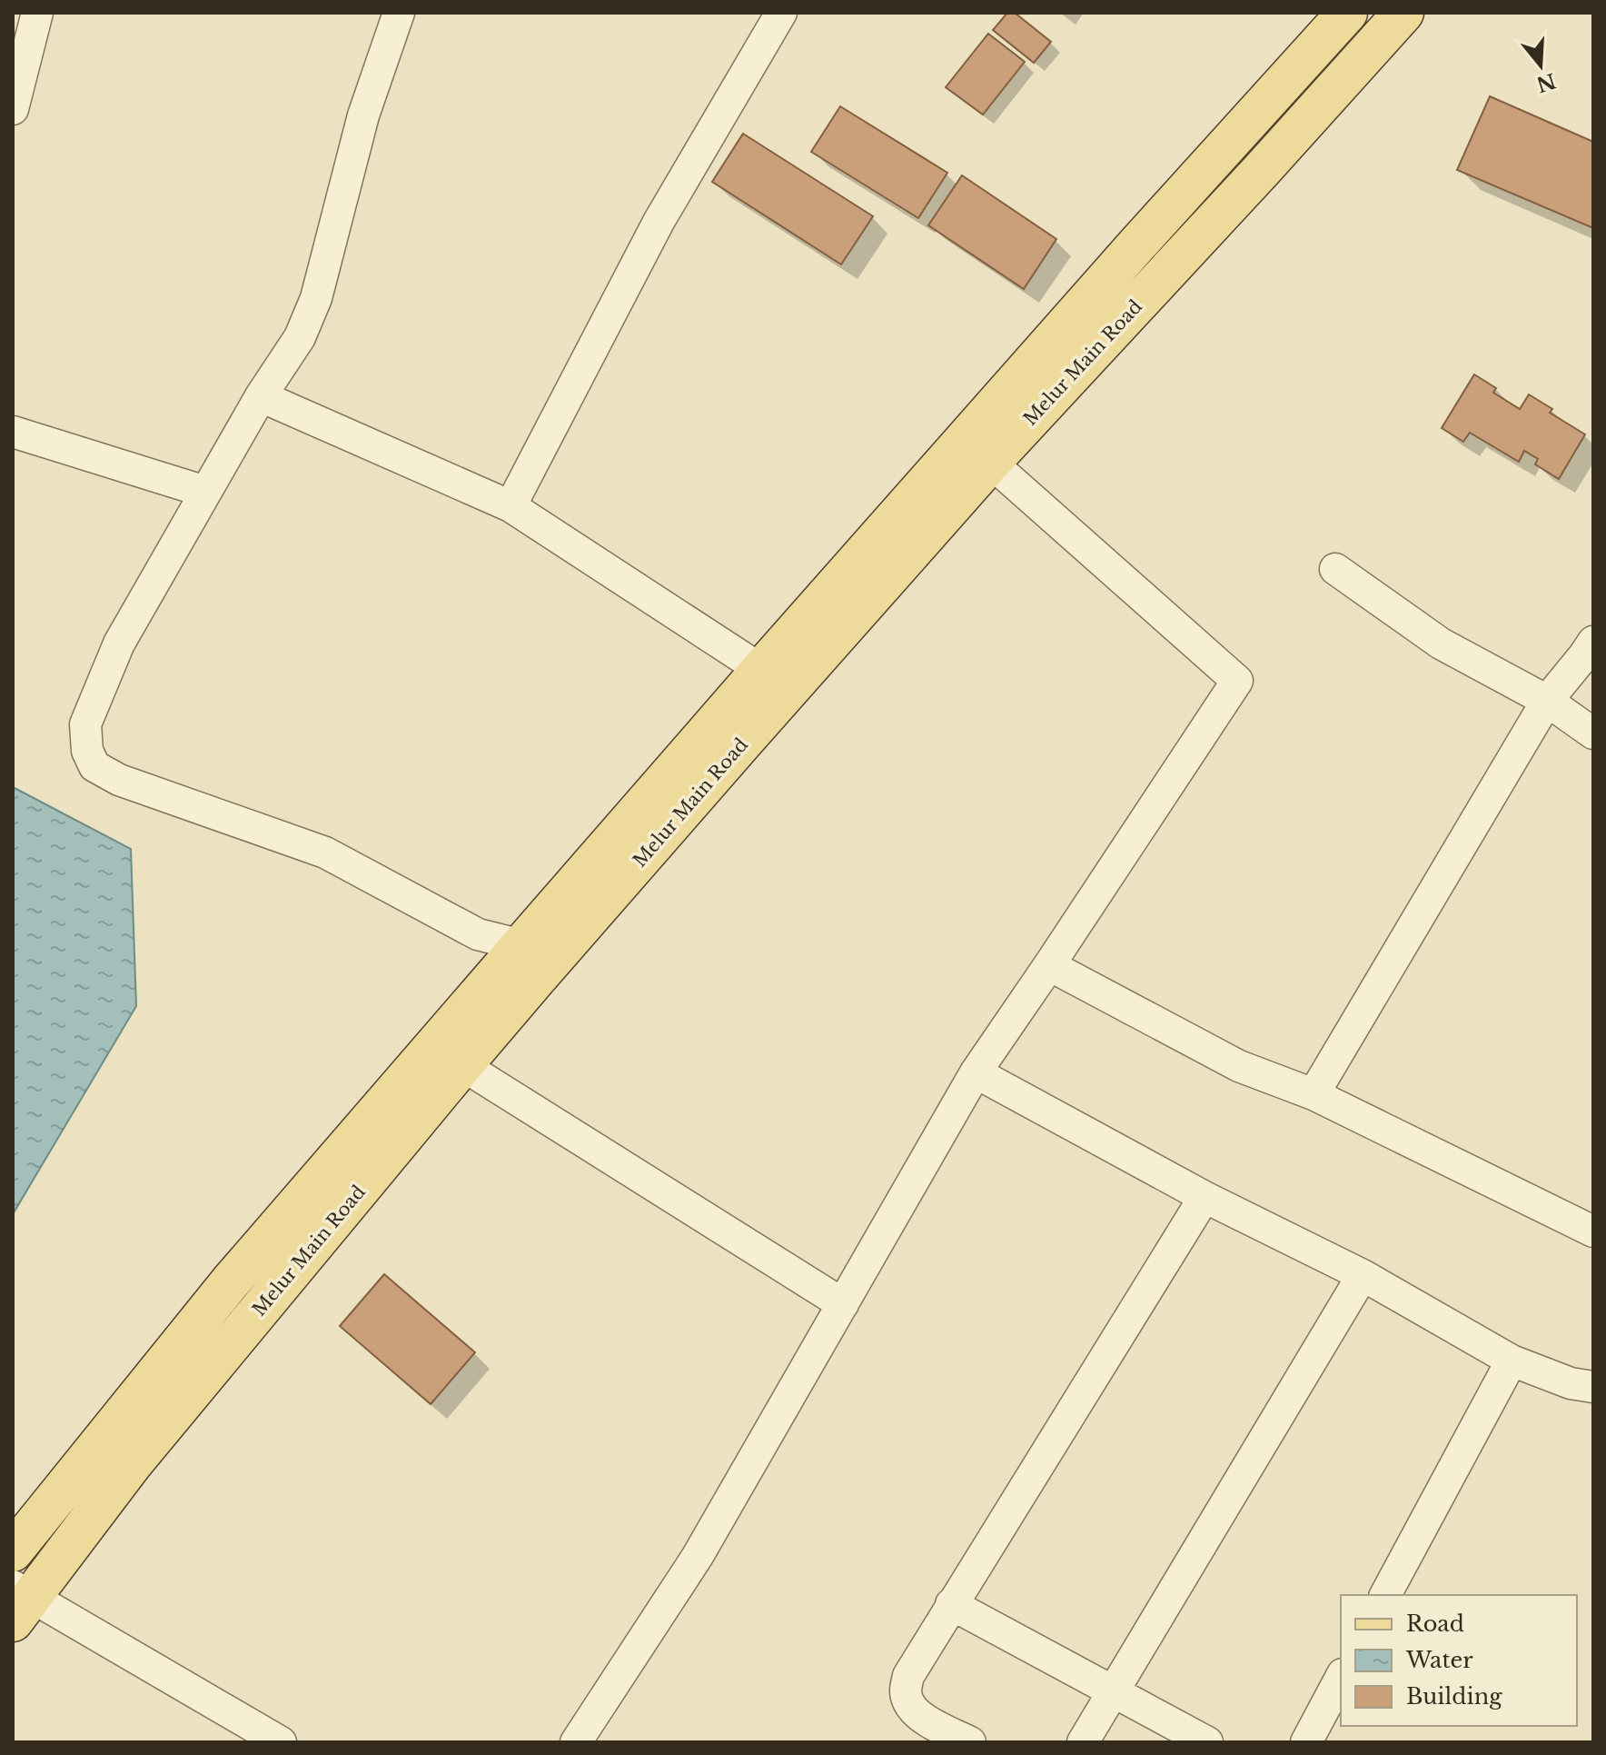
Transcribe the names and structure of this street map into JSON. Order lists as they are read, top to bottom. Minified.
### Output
{"streets":{"main road":["Melur Main Road"]},"legend":["Road","Water","Building"],"north":"bottom"}
